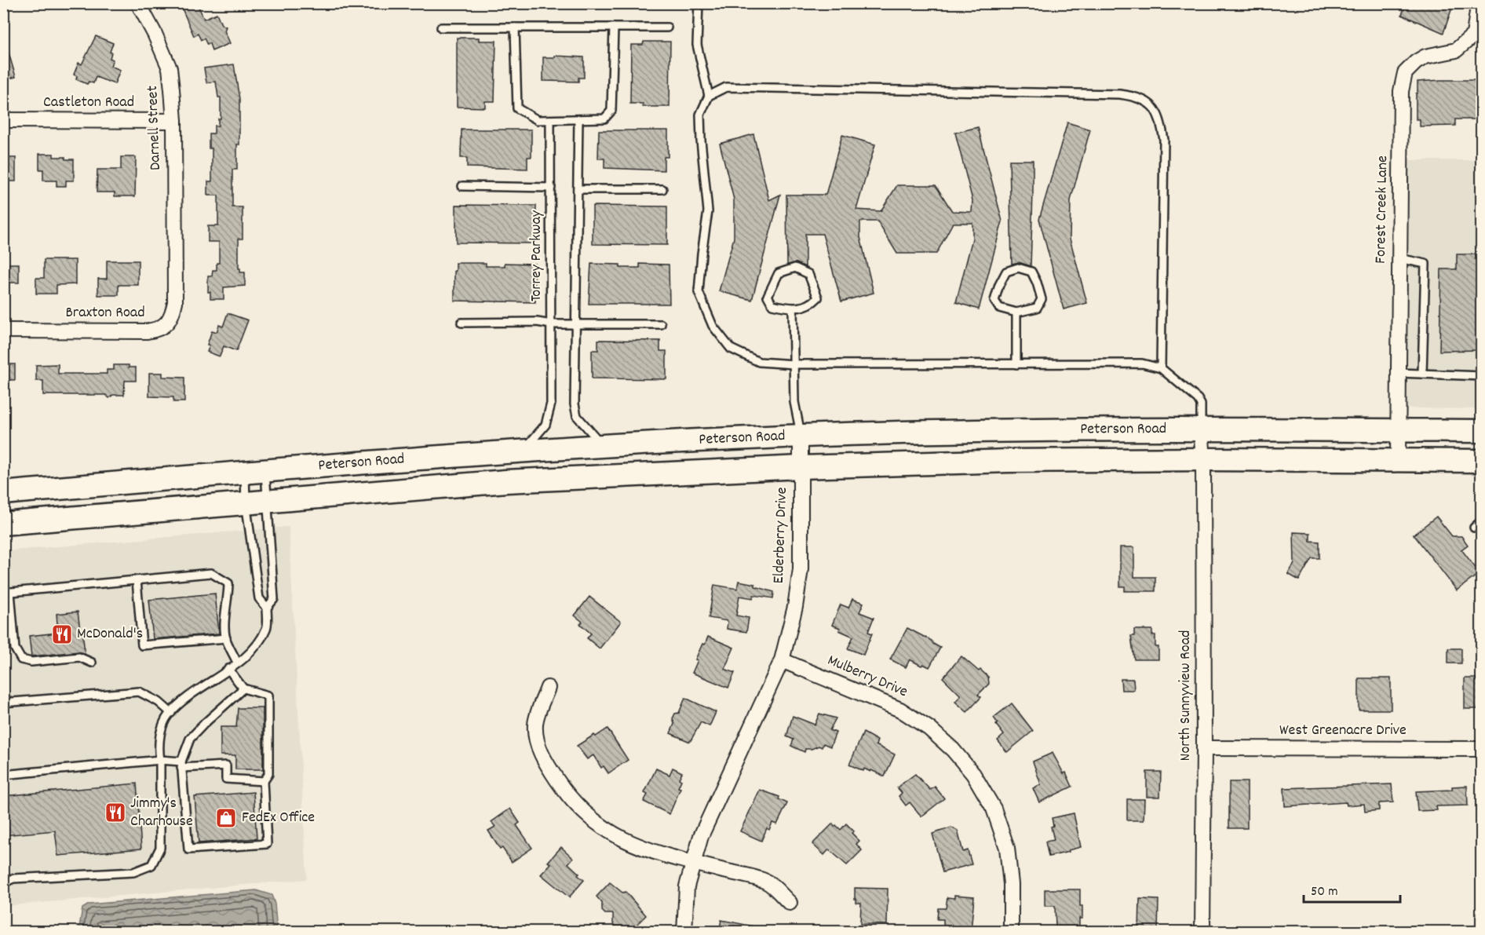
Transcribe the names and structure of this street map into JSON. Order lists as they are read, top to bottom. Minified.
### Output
{"streets":{"main road":["Peterson Road"],"street":["Castleton Road","Darnell Street","Forest Creek Lane","Braxton Road","Elderberry Drive","Mulberry Drive","North Sunnyview Road","West Greenacre Drive"],"lane":["Torrey Parkway"]},"crossings":[["Castleton Road","Darnell Street"],["Darnell Street","Braxton Road"],["Forest Creek Lane","Peterson Road"],["Torrey Parkway","Peterson Road"],["Peterson Road","Elderberry Drive"],["Peterson Road","North Sunnyview Road"],["Elderberry Drive","Mulberry Drive"],["North Sunnyview Road","West Greenacre Drive"]],"places":{"restaurant":["McDonald's","Jimmy's Charhouse"],"shop":["FedEx Office"]},"scale_bar":"50 m"}
